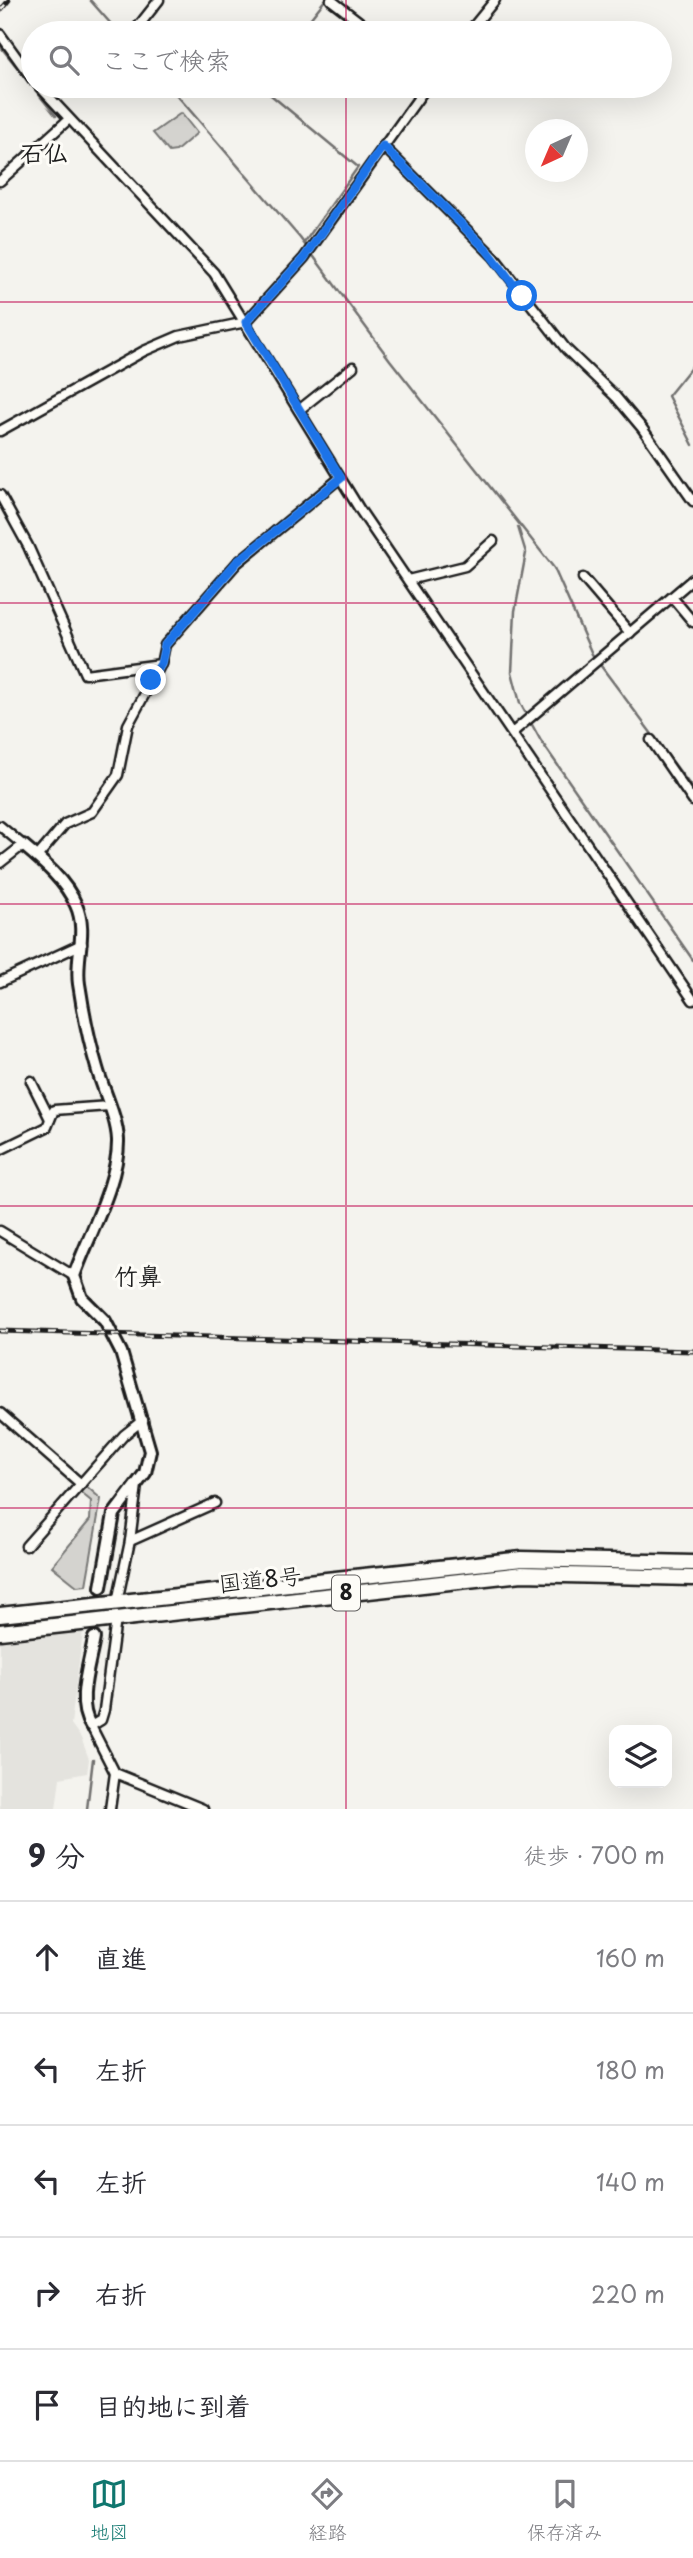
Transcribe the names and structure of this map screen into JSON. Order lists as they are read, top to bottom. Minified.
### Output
{"streets":{"highway":["国道8号","8"]},"districts":["石仏","竹鼻"],"north":"bottom left","page":{"search":"ここで検索","heading":["9 分","徒歩 · 700 m"],"list":[["直進","160 m"],["左折","180 m"],["左折","140 m"],["右折","220 m"],"目的地に到着"],"nav":["地図","経路","保存済み"]}}
